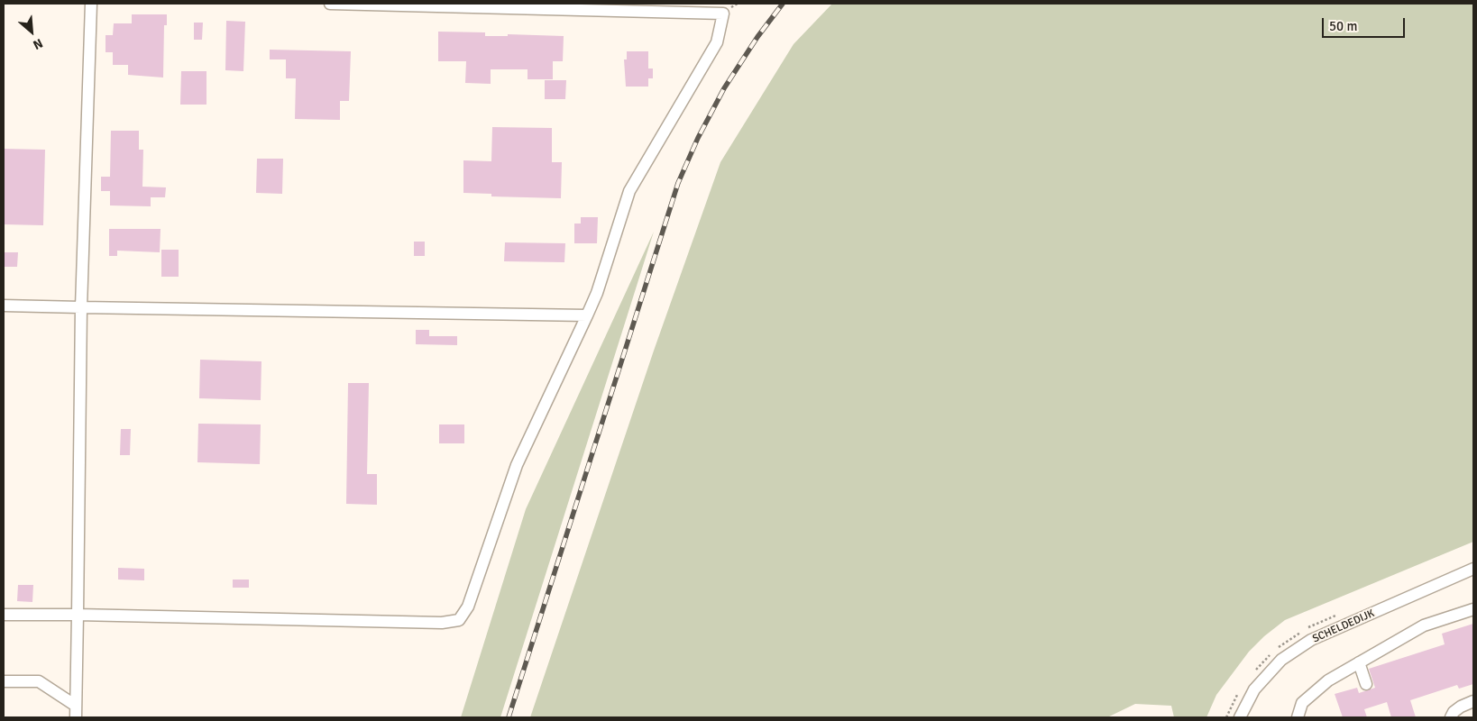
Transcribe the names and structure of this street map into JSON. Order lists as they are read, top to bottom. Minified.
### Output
{"streets":{"street":["SCHELDEDIJK"]},"scale_bar":"50 m","north":"bottom right"}
